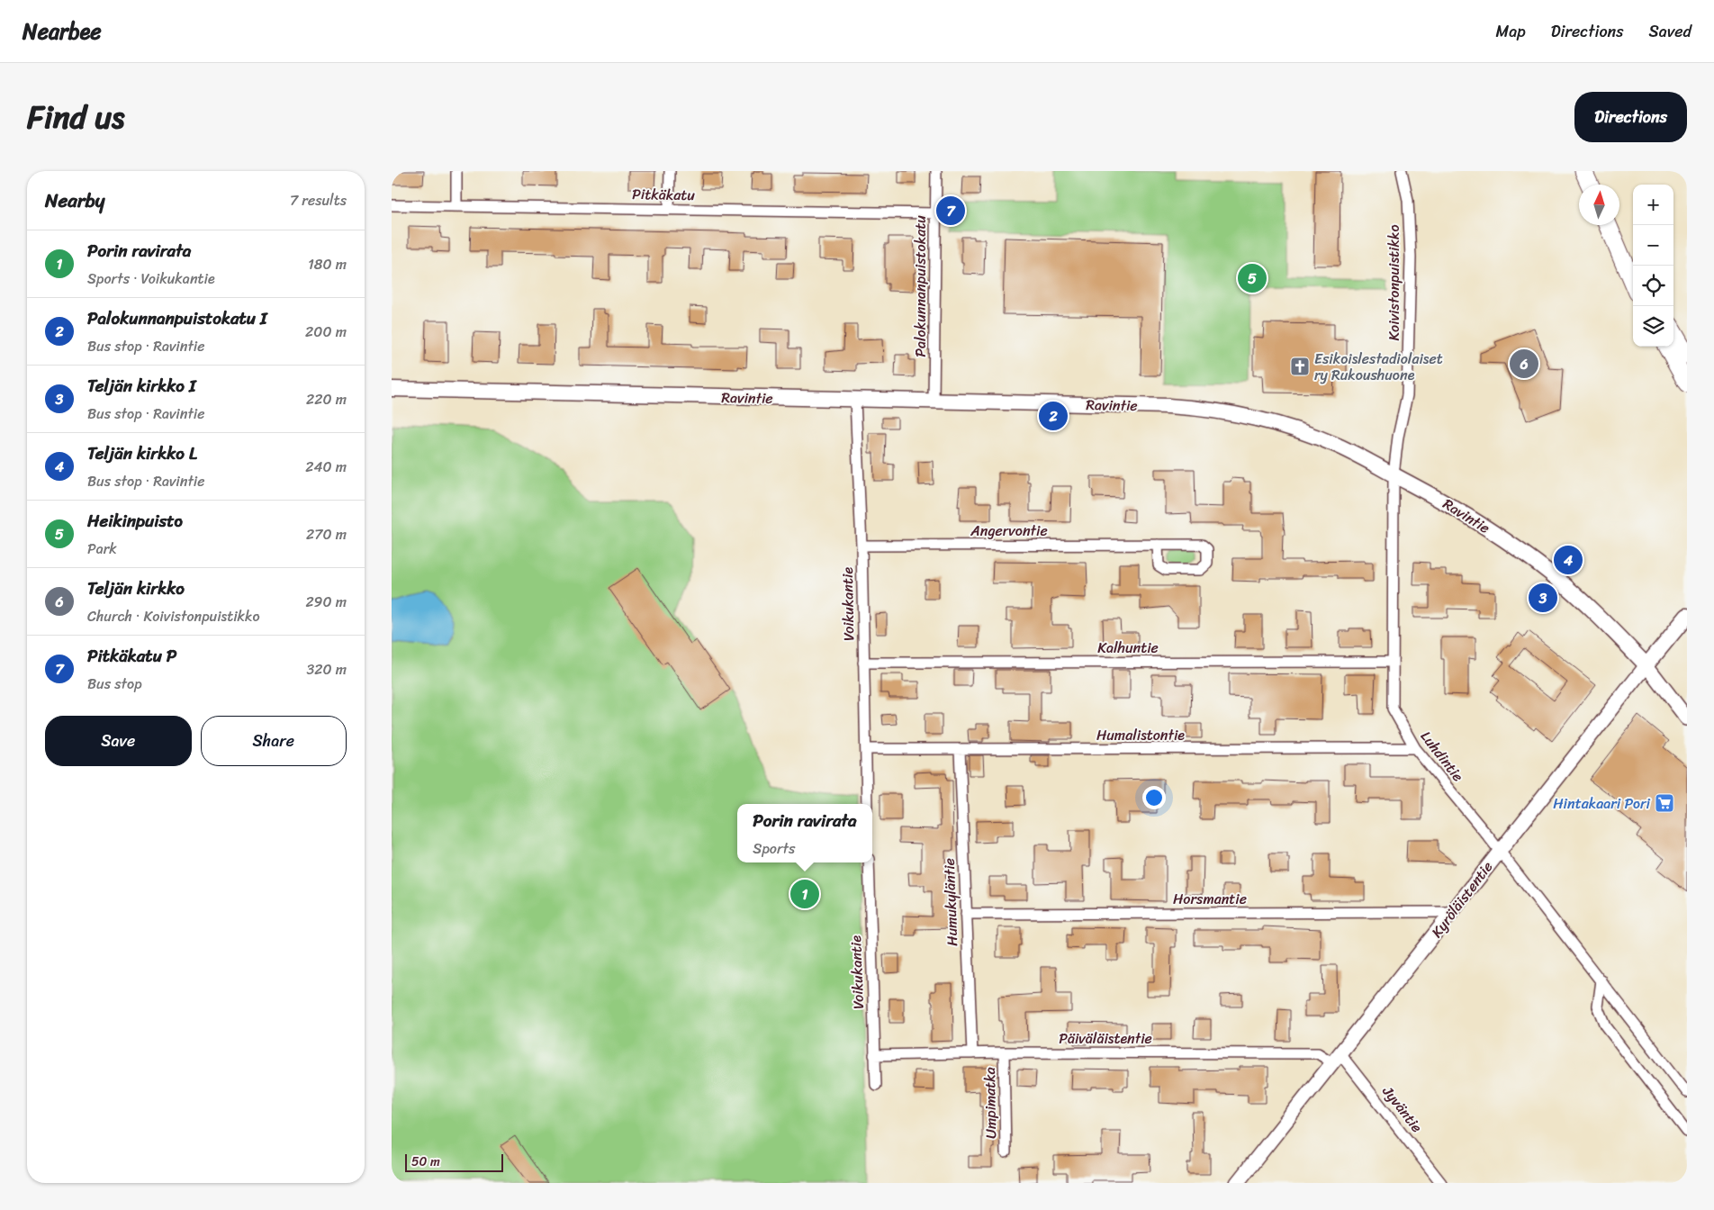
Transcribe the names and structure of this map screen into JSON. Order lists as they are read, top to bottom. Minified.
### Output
{"streets":{"main road":["Ravintie","Kyröläistentie"],"street":["Pitkäkatu","Koivistonpuistikko","Palokunnanpuistokatu","Angervontie","Voikukantie","Kalhuntie","Humalistontie","Luhdintie","Horsmantie","Humukyläntie","Päiväläistentie","Umpimatka","Jyväntie"]},"crossings":[["Pitkäkatu","Palokunnanpuistokatu"],["Koivistonpuistikko","Ravintie"],["Koivistonpuistikko","Luhdintie"],["Palokunnanpuistokatu","Ravintie"],["Ravintie","Voikukantie"],["Ravintie","Luhdintie"],["Ravintie","Kyröläistentie"],["Angervontie","Voikukantie"],["Voikukantie","Kalhuntie"],["Voikukantie","Humalistontie"],["Voikukantie","Päiväläistentie"],["Kalhuntie","Luhdintie"],["Humalistontie","Luhdintie"],["Humalistontie","Humukyläntie"],["Luhdintie","Kyröläistentie"],["Horsmantie","Kyröläistentie"],["Horsmantie","Humukyläntie"],["Kyröläistentie","Päiväläistentie"],["Kyröläistentie","Jyväntie"],["Humukyläntie","Päiväläistentie"],["Päiväläistentie","Umpimatka"],["Päiväläistentie","Jyväntie"]],"places":{"church":["Esikoislestadiolaiset ry Rukoushuone"],"supermarket":["Hintakaari Pori"]},"scale_bar":"50 m","north":"top","page":{"header":"Nearbee","nav":["Map","Directions","Saved"],"title":"Find us","buttons":["Directions",["Save","Share"]],"heading":["Nearby","7 results"],"map_buttons":["+","−"],"pins":["7","5","6","2","4","3","1"],"list":[{"mark":"1","name":"Porin ravirata","note":"Sports · Voikukantie","value":"180 m"},{"mark":"2","name":"Palokunnanpuistokatu I","note":"Bus stop · Ravintie","value":"200 m"},{"mark":"3","name":"Teljän kirkko I","note":"Bus stop · Ravintie","value":"220 m"},{"mark":"4","name":"Teljän kirkko L","note":"Bus stop · Ravintie","value":"240 m"},{"mark":"5","name":"Heikinpuisto","note":"Park","value":"270 m"},{"mark":"6","name":"Teljän kirkko","note":"Church · Koivistonpuistikko","value":"290 m"},{"mark":"7","name":"Pitkäkatu P","note":"Bus stop","value":"320 m"}],"popup":["Porin ravirata","Sports"],"scale":"50 m"}}
